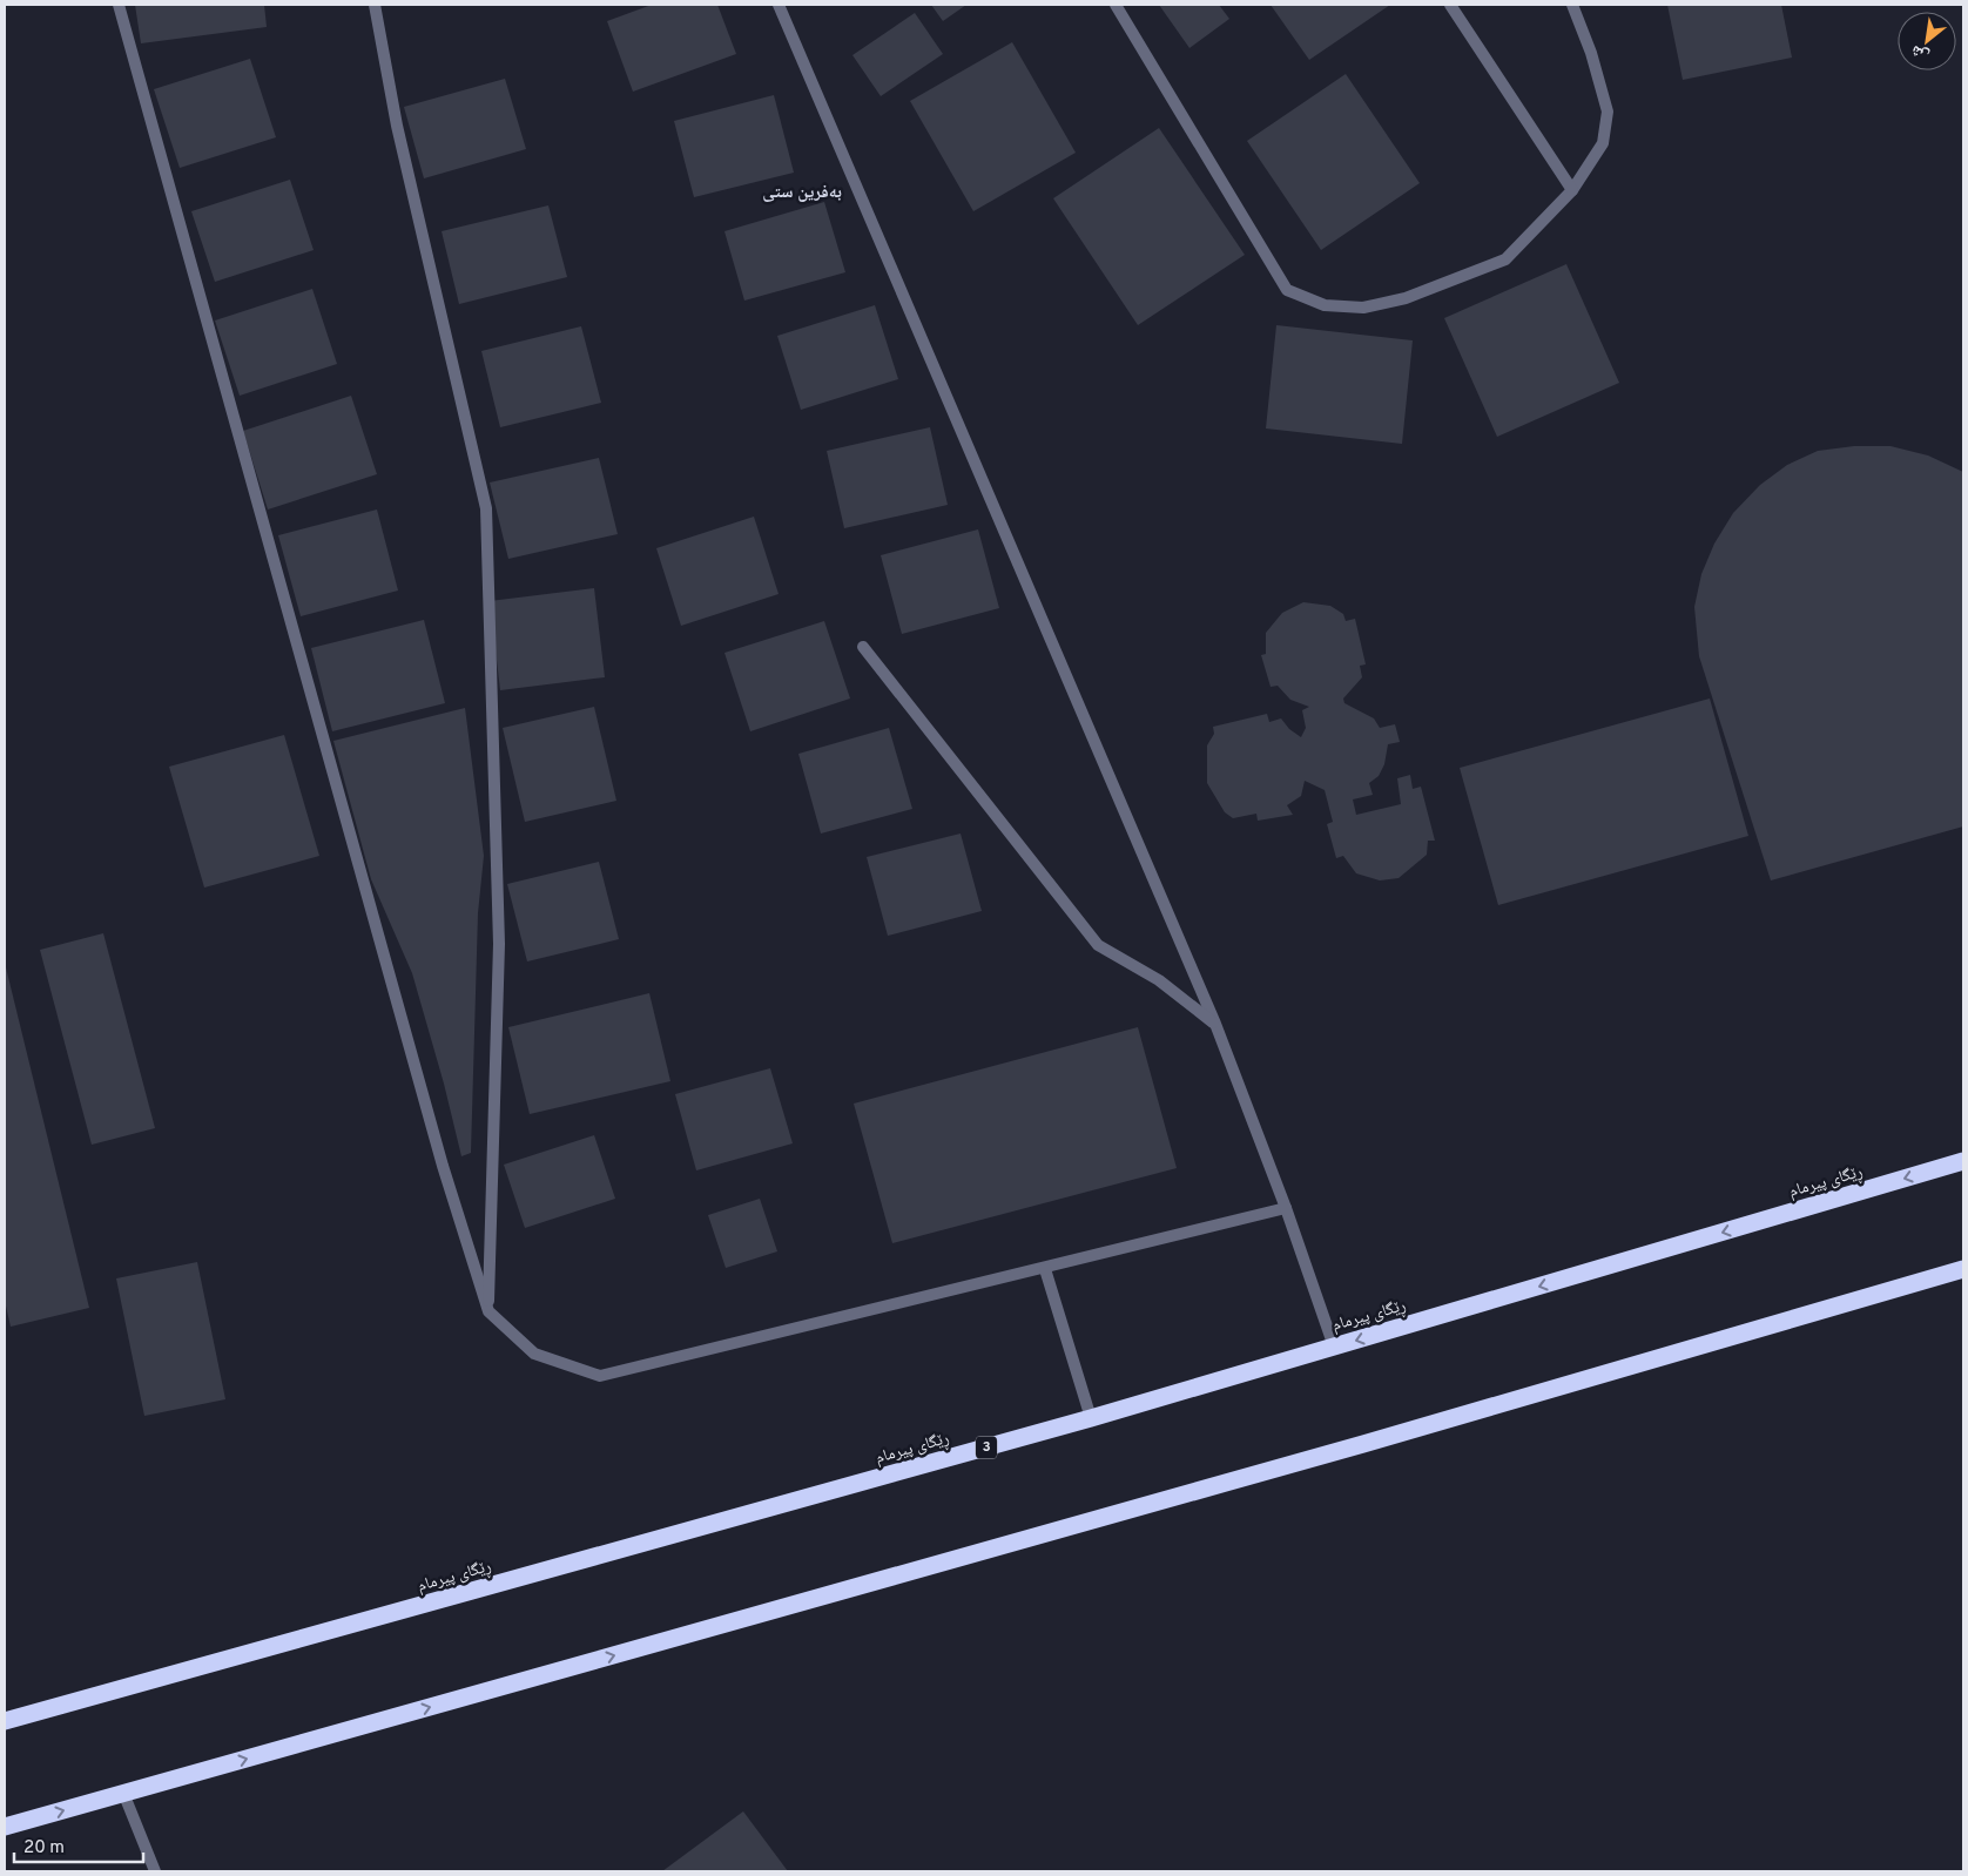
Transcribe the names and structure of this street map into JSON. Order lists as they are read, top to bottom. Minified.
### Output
{"streets":{"highway":["ڕێگای پیرمام","3"]},"districts":["به‌فرین ستی"],"scale_bar":"20 m","north":"bottom left"}
